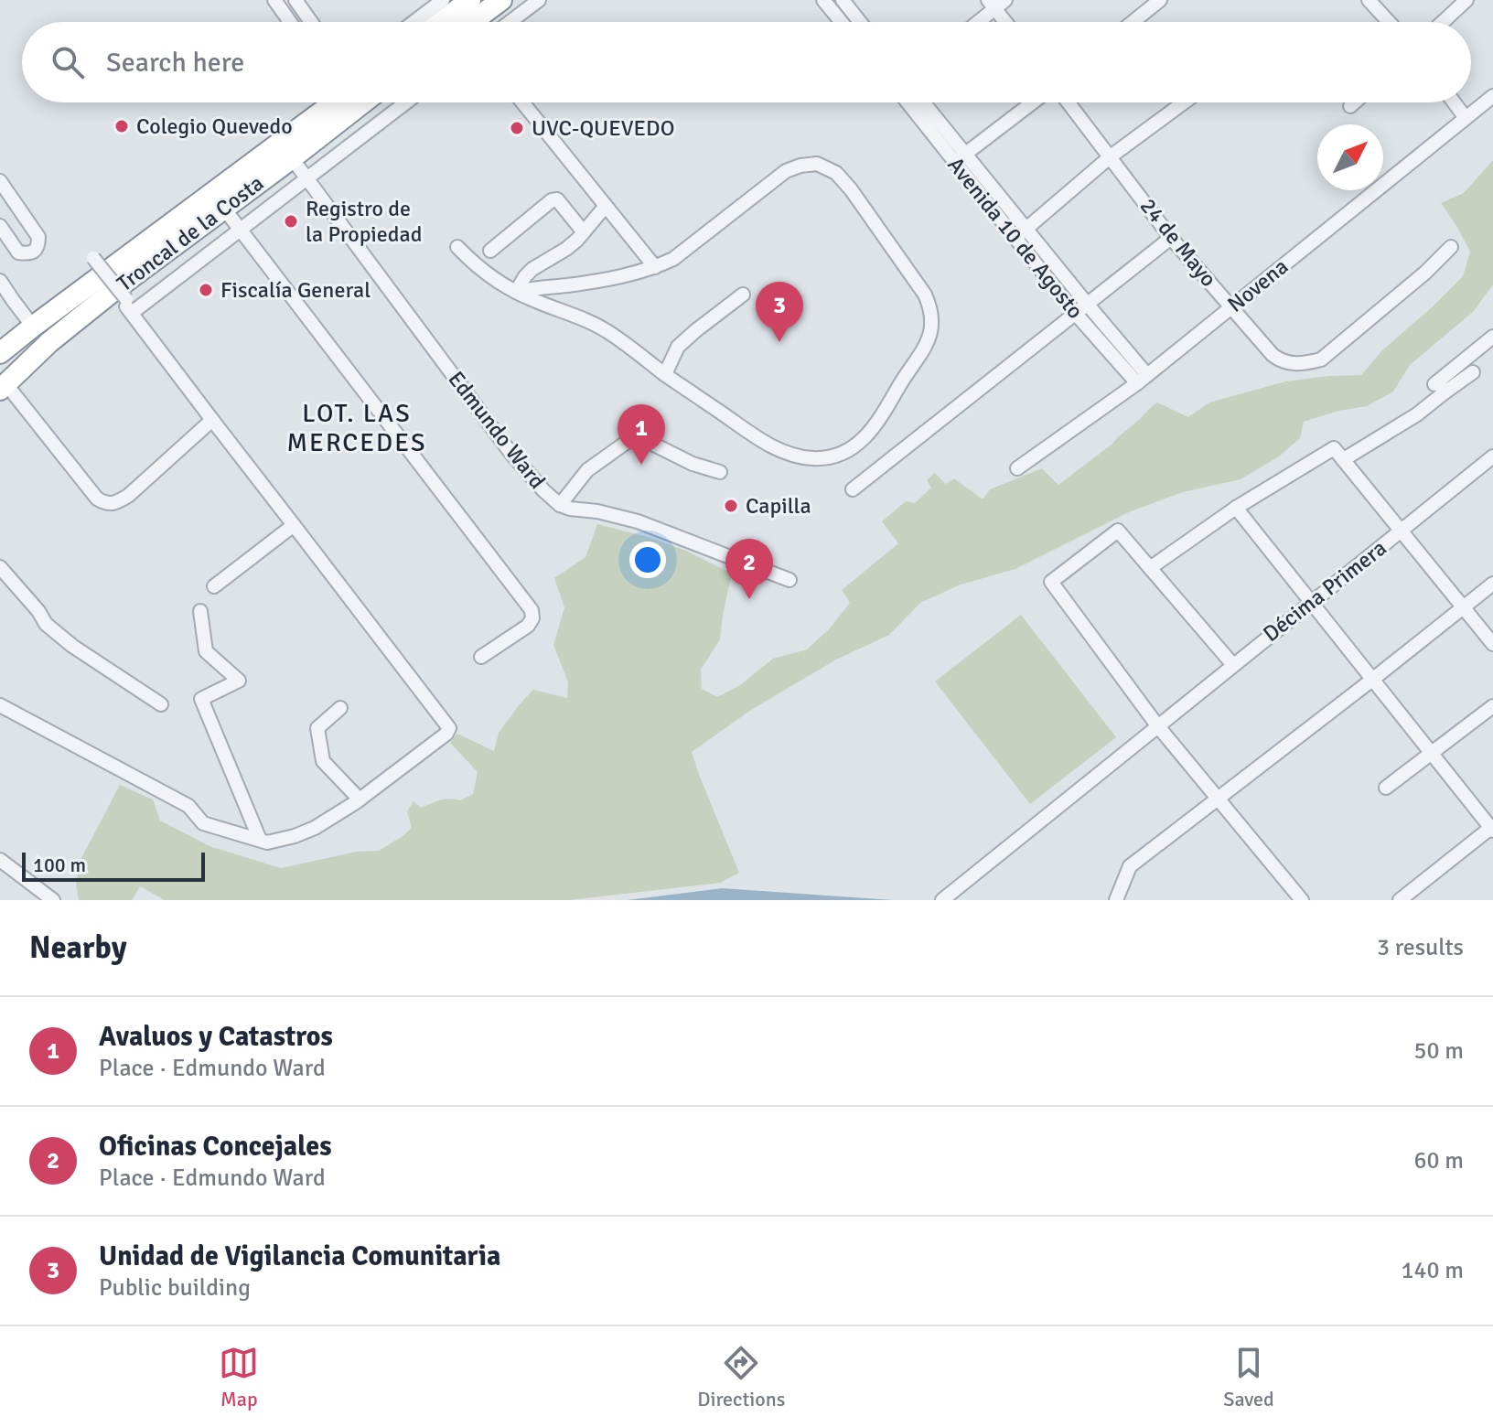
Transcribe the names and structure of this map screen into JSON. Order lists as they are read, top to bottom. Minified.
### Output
{"streets":{"highway":["Troncal de la Costa"],"street":["Avenida 10 de Agosto","24 de Mayo","Novena","Edmundo Ward","Décima Primera"]},"crossings":[["Troncal de la Costa","Edmundo Ward"],["Avenida 10 de Agosto","Novena"],["24 de Mayo","Novena"]],"districts":["LOT. LAS MERCEDES"],"places":["Colegio Quevedo","UVC-QUEVEDO","Registro de la Propiedad","Fiscalía General","Capilla"],"scale_bar":"100 m","north":"top right","page":{"search":"Search here","pins":["3","1","2"],"scale":"100 m","heading":["Nearby","3 results"],"list":[{"mark":"1","name":"Avaluos y Catastros","note":"Place · Edmundo Ward","value":"50 m"},{"mark":"2","name":"Oficinas Concejales","note":"Place · Edmundo Ward","value":"60 m"},{"mark":"3","name":"Unidad de Vigilancia Comunitaria","note":"Public building","value":"140 m"}],"nav":["Map","Directions","Saved"]}}
